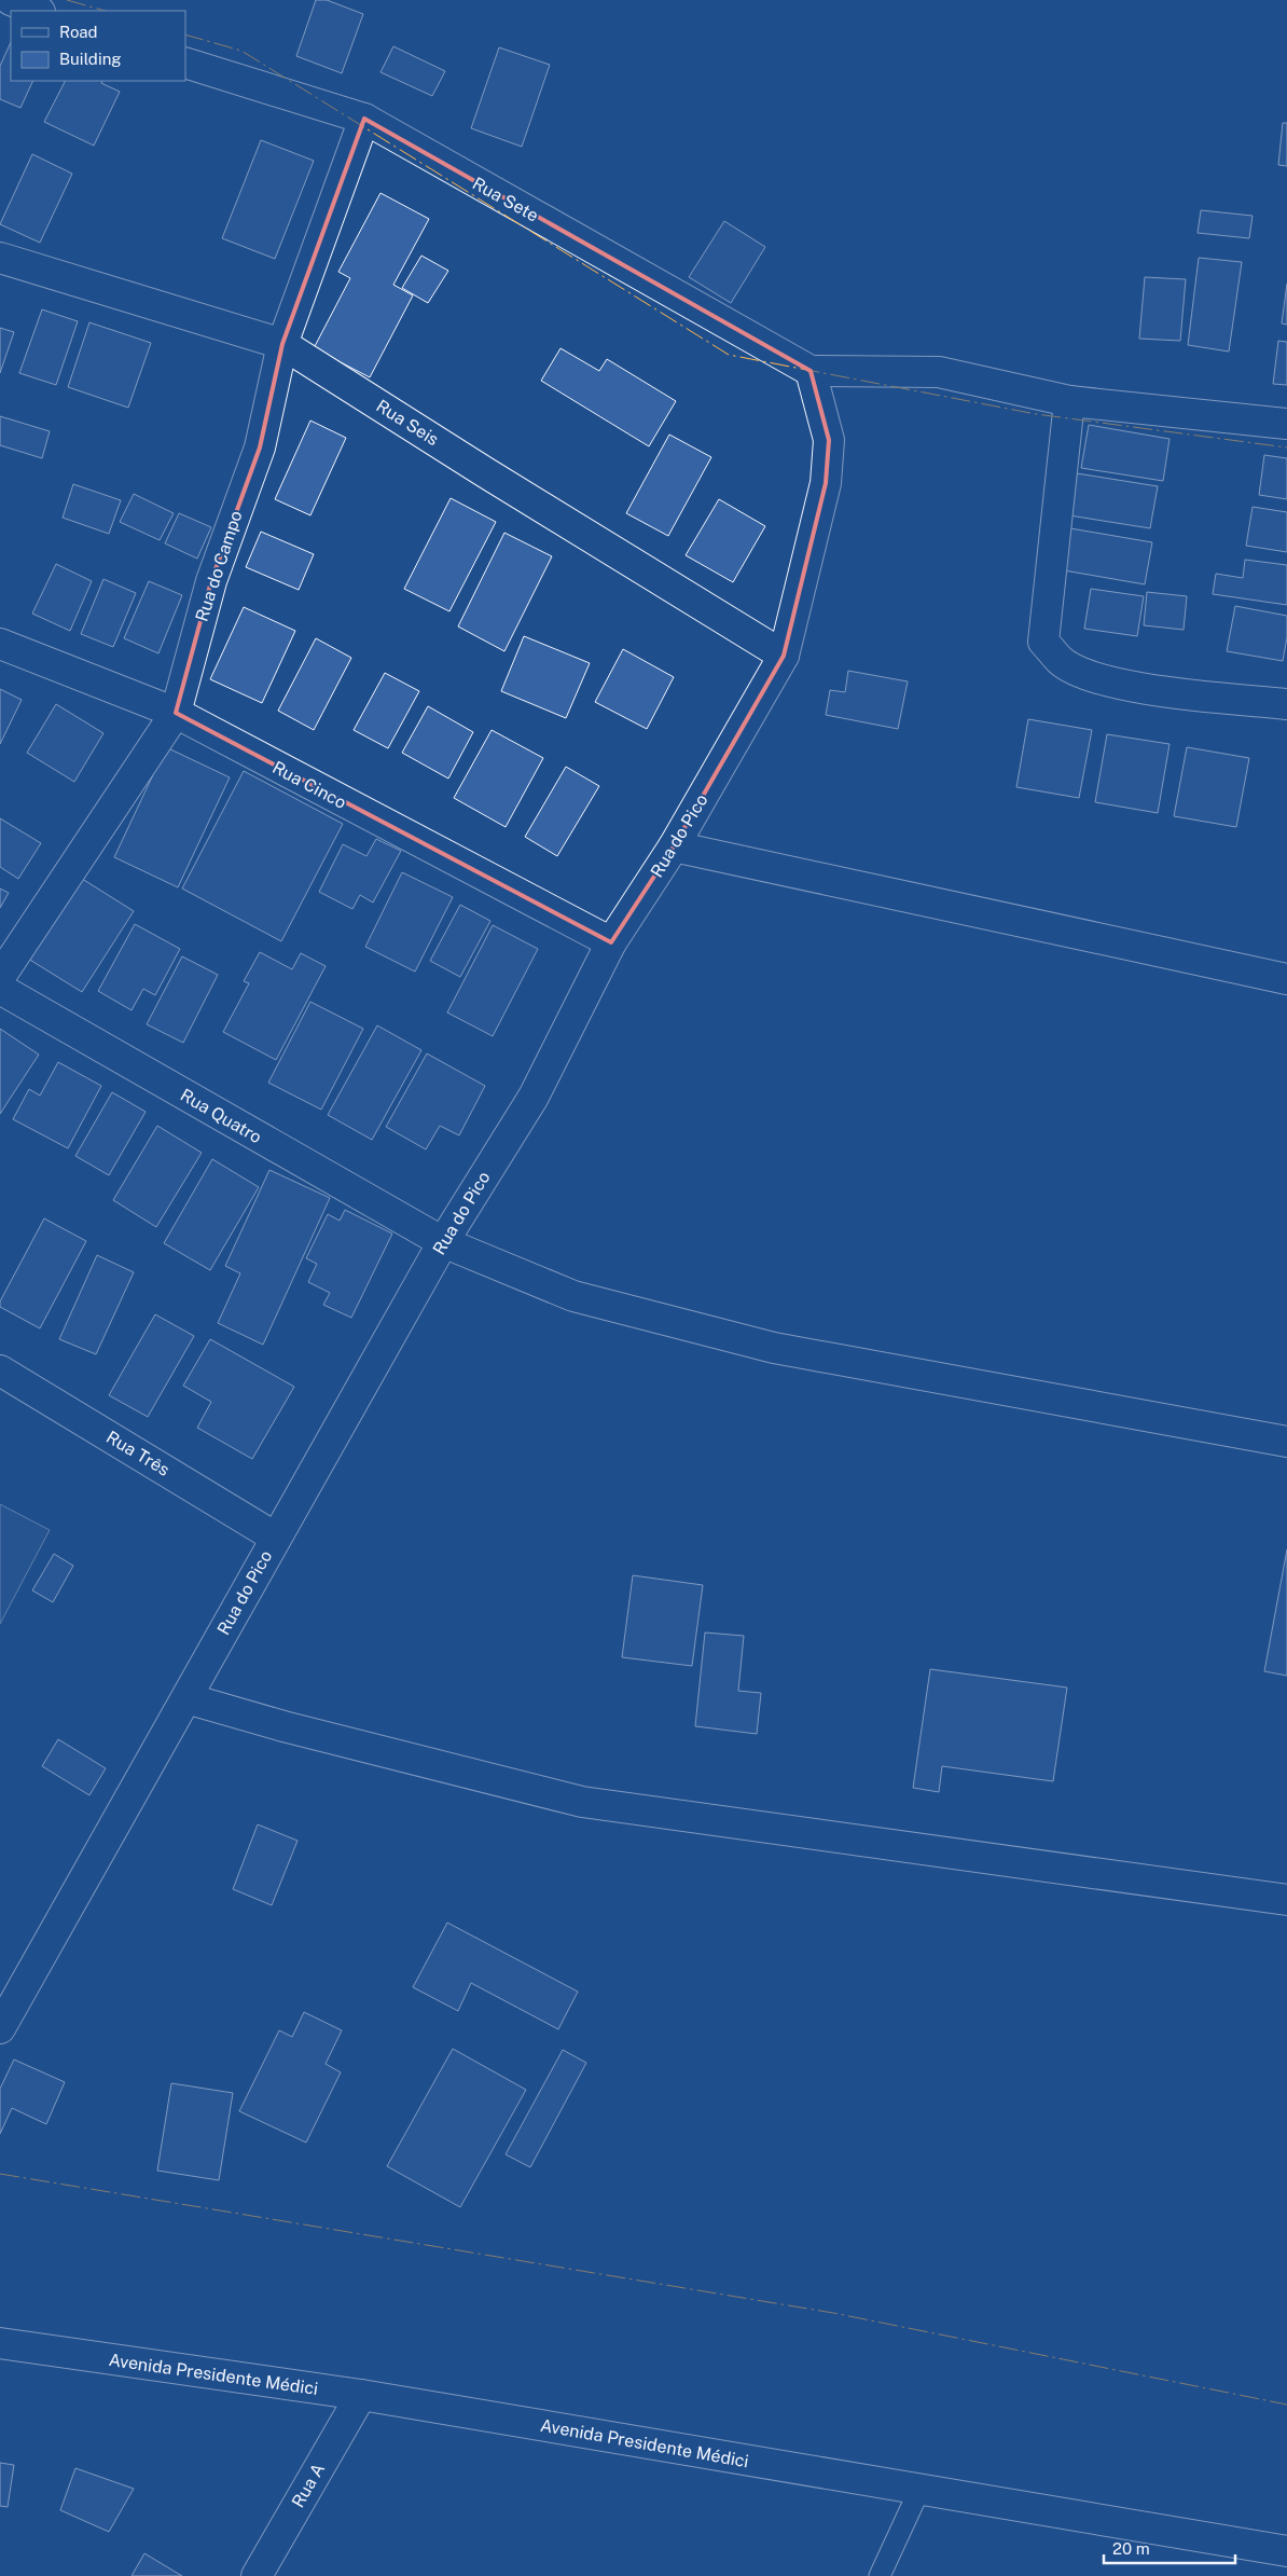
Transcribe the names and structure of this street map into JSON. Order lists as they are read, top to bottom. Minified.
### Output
{"streets":{"street":["Rua Sete","Rua Seis","Rua do Campo","Rua Cinco","Rua do Pico","Rua Quatro","Rua Três","Avenida Presidente Médici","Rua A"]},"crossings":[["Rua Sete","Rua do Campo"],["Rua Sete","Rua do Pico"],["Rua Seis","Rua do Campo"],["Rua Seis","Rua do Pico"],["Rua do Campo","Rua Cinco"],["Rua Cinco","Rua do Pico"],["Rua do Pico","Rua Quatro"],["Rua do Pico","Rua Três"],["Avenida Presidente Médici","Rua A"]],"legend":["Road","Building"],"scale_bar":"20 m"}
